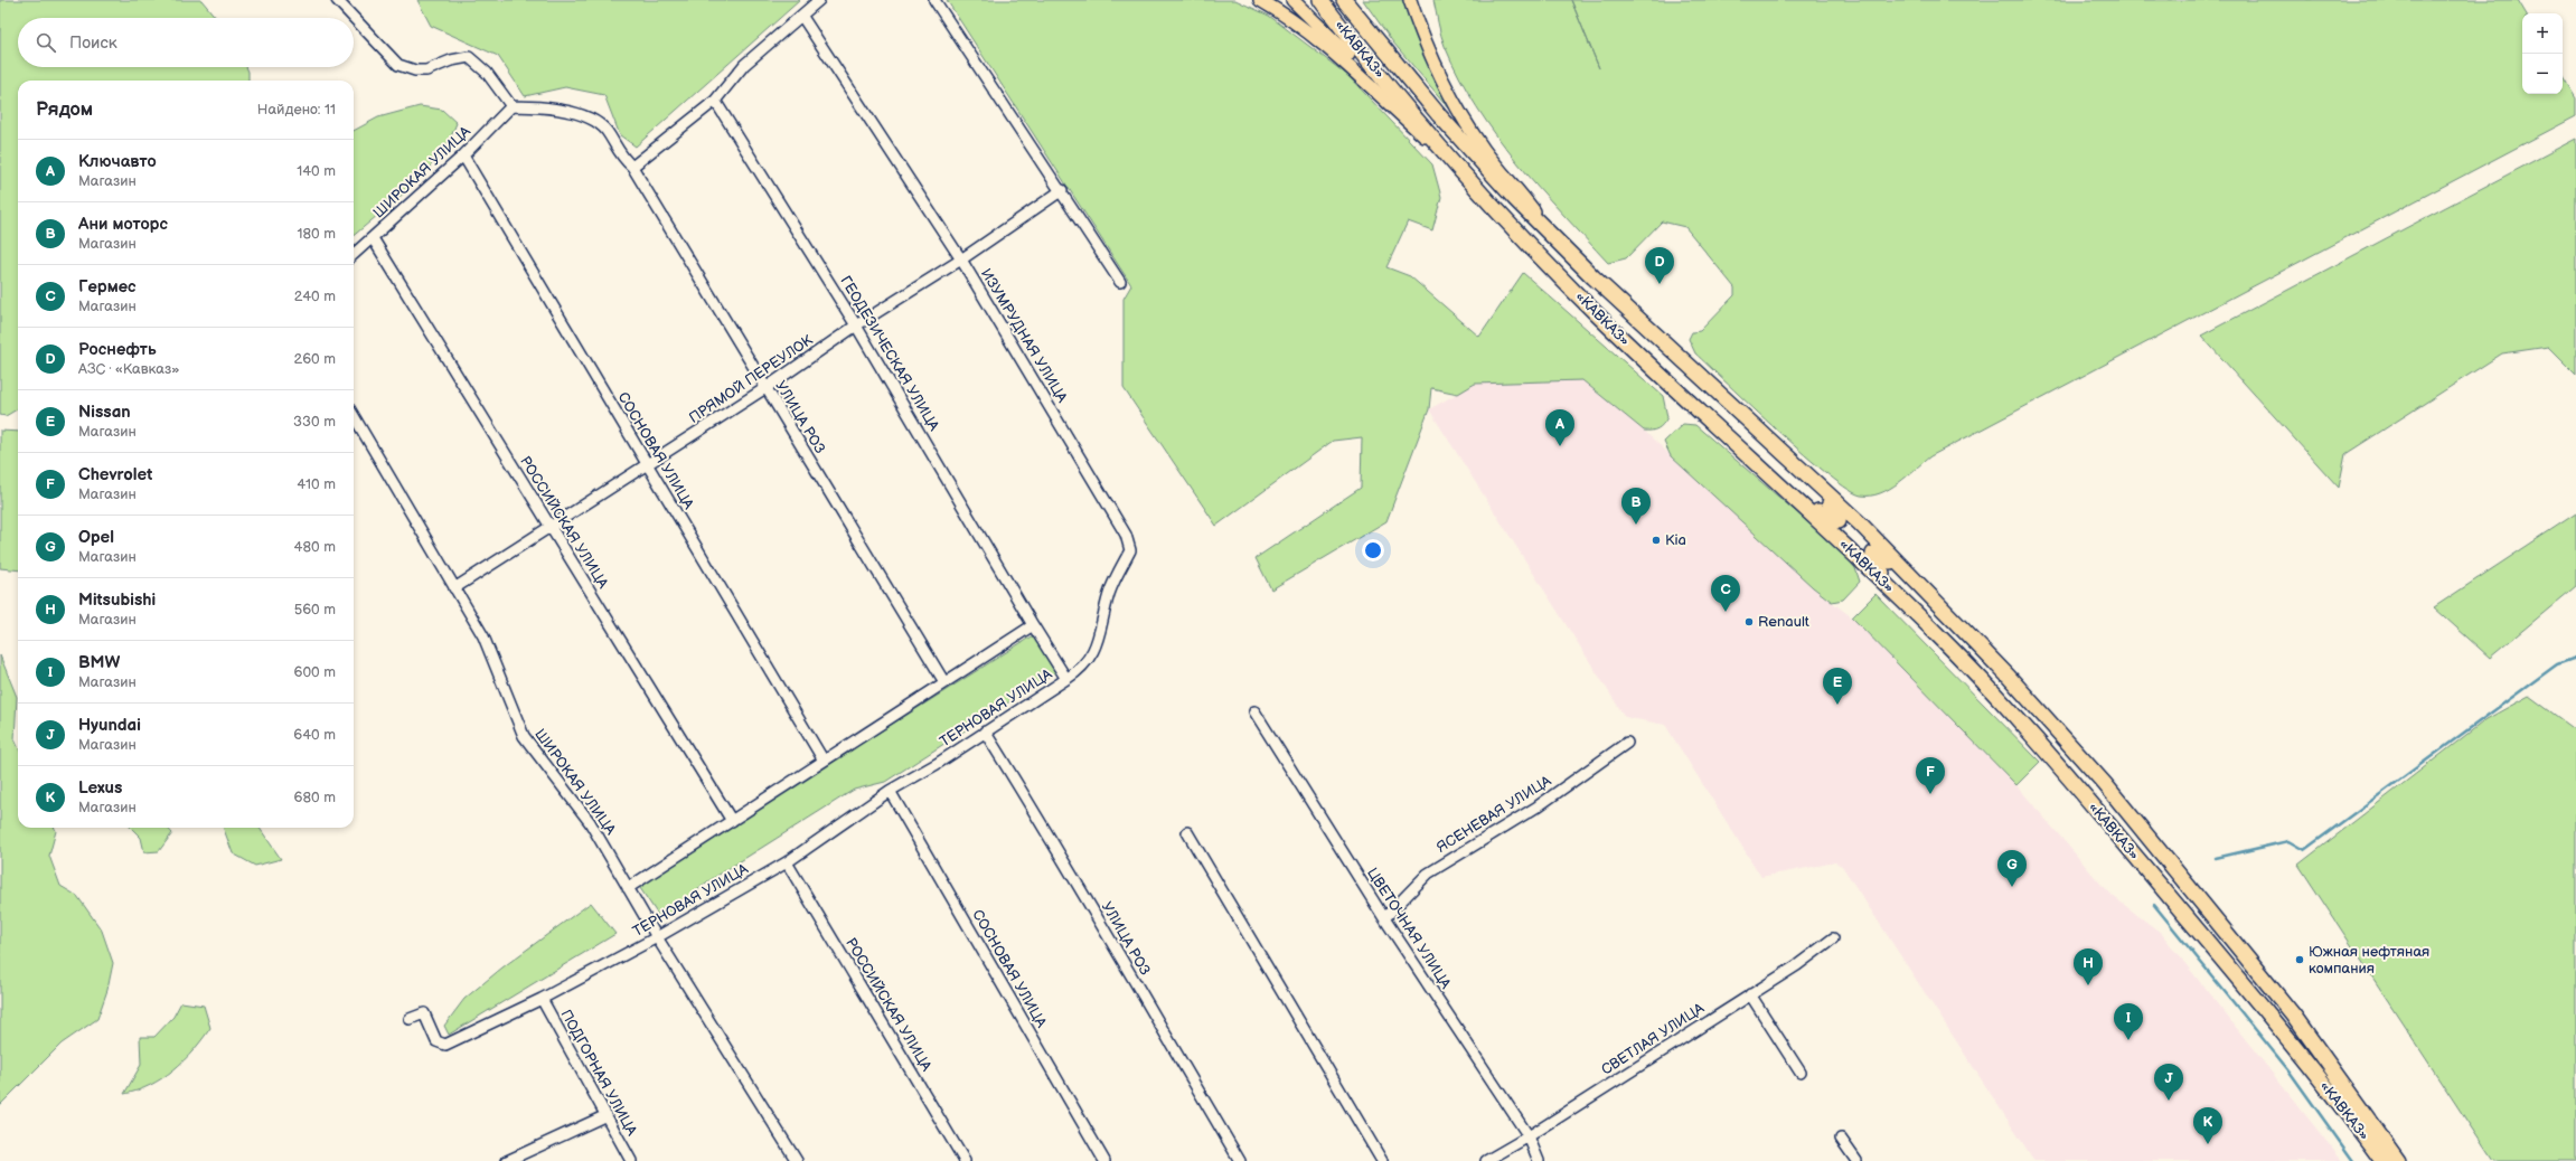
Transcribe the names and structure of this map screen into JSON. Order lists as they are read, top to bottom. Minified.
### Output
{"streets":{"highway":["«КАВКАЗ»"],"street":["ШИРОКАЯ УЛИЦА","ИЗУМРУДНАЯ УЛИЦА","ГЕОДЕЗИЧЕСКАЯ УЛИЦА","ПРЯМОЙ ПЕРЕУЛОК","УЛИЦА РОЗ","СОСНОВАЯ УЛИЦА","РОССИЙСКАЯ УЛИЦА","ТЕРНОВАЯ УЛИЦА","ЯСЕНЕВАЯ УЛИЦА","ЦВЕТОЧНАЯ УЛИЦА","СВЕТЛАЯ УЛИЦА","ПОДГОРНАЯ УЛИЦА"]},"crossings":[["ШИРОКАЯ УЛИЦА","ПРЯМОЙ ПЕРЕУЛОК"],["ШИРОКАЯ УЛИЦА","УЛИЦА РОЗ"],["ШИРОКАЯ УЛИЦА","СОСНОВАЯ УЛИЦА"],["ШИРОКАЯ УЛИЦА","РОССИЙСКАЯ УЛИЦА"],["ШИРОКАЯ УЛИЦА","ТЕРНОВАЯ УЛИЦА"],["ИЗУМРУДНАЯ УЛИЦА","ПРЯМОЙ ПЕРЕУЛОК"],["ИЗУМРУДНАЯ УЛИЦА","ТЕРНОВАЯ УЛИЦА"],["ГЕОДЕЗИЧЕСКАЯ УЛИЦА","ПРЯМОЙ ПЕРЕУЛОК"],["ГЕОДЕЗИЧЕСКАЯ УЛИЦА","ТЕРНОВАЯ УЛИЦА"],["ПРЯМОЙ ПЕРЕУЛОК","УЛИЦА РОЗ"],["ПРЯМОЙ ПЕРЕУЛОК","СОСНОВАЯ УЛИЦА"],["ПРЯМОЙ ПЕРЕУЛОК","РОССИЙСКАЯ УЛИЦА"],["УЛИЦА РОЗ","ТЕРНОВАЯ УЛИЦА"],["СОСНОВАЯ УЛИЦА","ТЕРНОВАЯ УЛИЦА"],["РОССИЙСКАЯ УЛИЦА","ТЕРНОВАЯ УЛИЦА"],["ТЕРНОВАЯ УЛИЦА","ПОДГОРНАЯ УЛИЦА"],["ЯСЕНЕВАЯ УЛИЦА","ЦВЕТОЧНАЯ УЛИЦА"],["ЦВЕТОЧНАЯ УЛИЦА","СВЕТЛАЯ УЛИЦА"]],"places":["Kia","Renault","Южная нефтяная компания"],"page":{"map_buttons":["+","−"],"search":"Поиск","heading":["Рядом","Найдено: 11"],"list":[{"mark":"A","name":"Ключавто","note":"Магазин","value":"140 m"},{"mark":"B","name":"Ани моторс","note":"Магазин","value":"180 m"},{"mark":"C","name":"Гермес","note":"Магазин","value":"240 m"},{"mark":"D","name":"Роснефть","note":"АЗС · «Кавказ»","value":"260 m"},{"mark":"E","name":"Nissan","note":"Магазин","value":"330 m"},{"mark":"F","name":"Chevrolet","note":"Магазин","value":"410 m"},{"mark":"G","name":"Opel","note":"Магазин","value":"480 m"},{"mark":"H","name":"Mitsubishi","note":"Магазин","value":"560 m"},{"mark":"I","name":"BMW","note":"Магазин","value":"600 m"},{"mark":"J","name":"Hyundai","note":"Магазин","value":"640 m"},{"mark":"K","name":"Lexus","note":"Магазин","value":"680 m"}],"pins":["D","A","B","C","E","F","G","H","I","J","K"]}}
